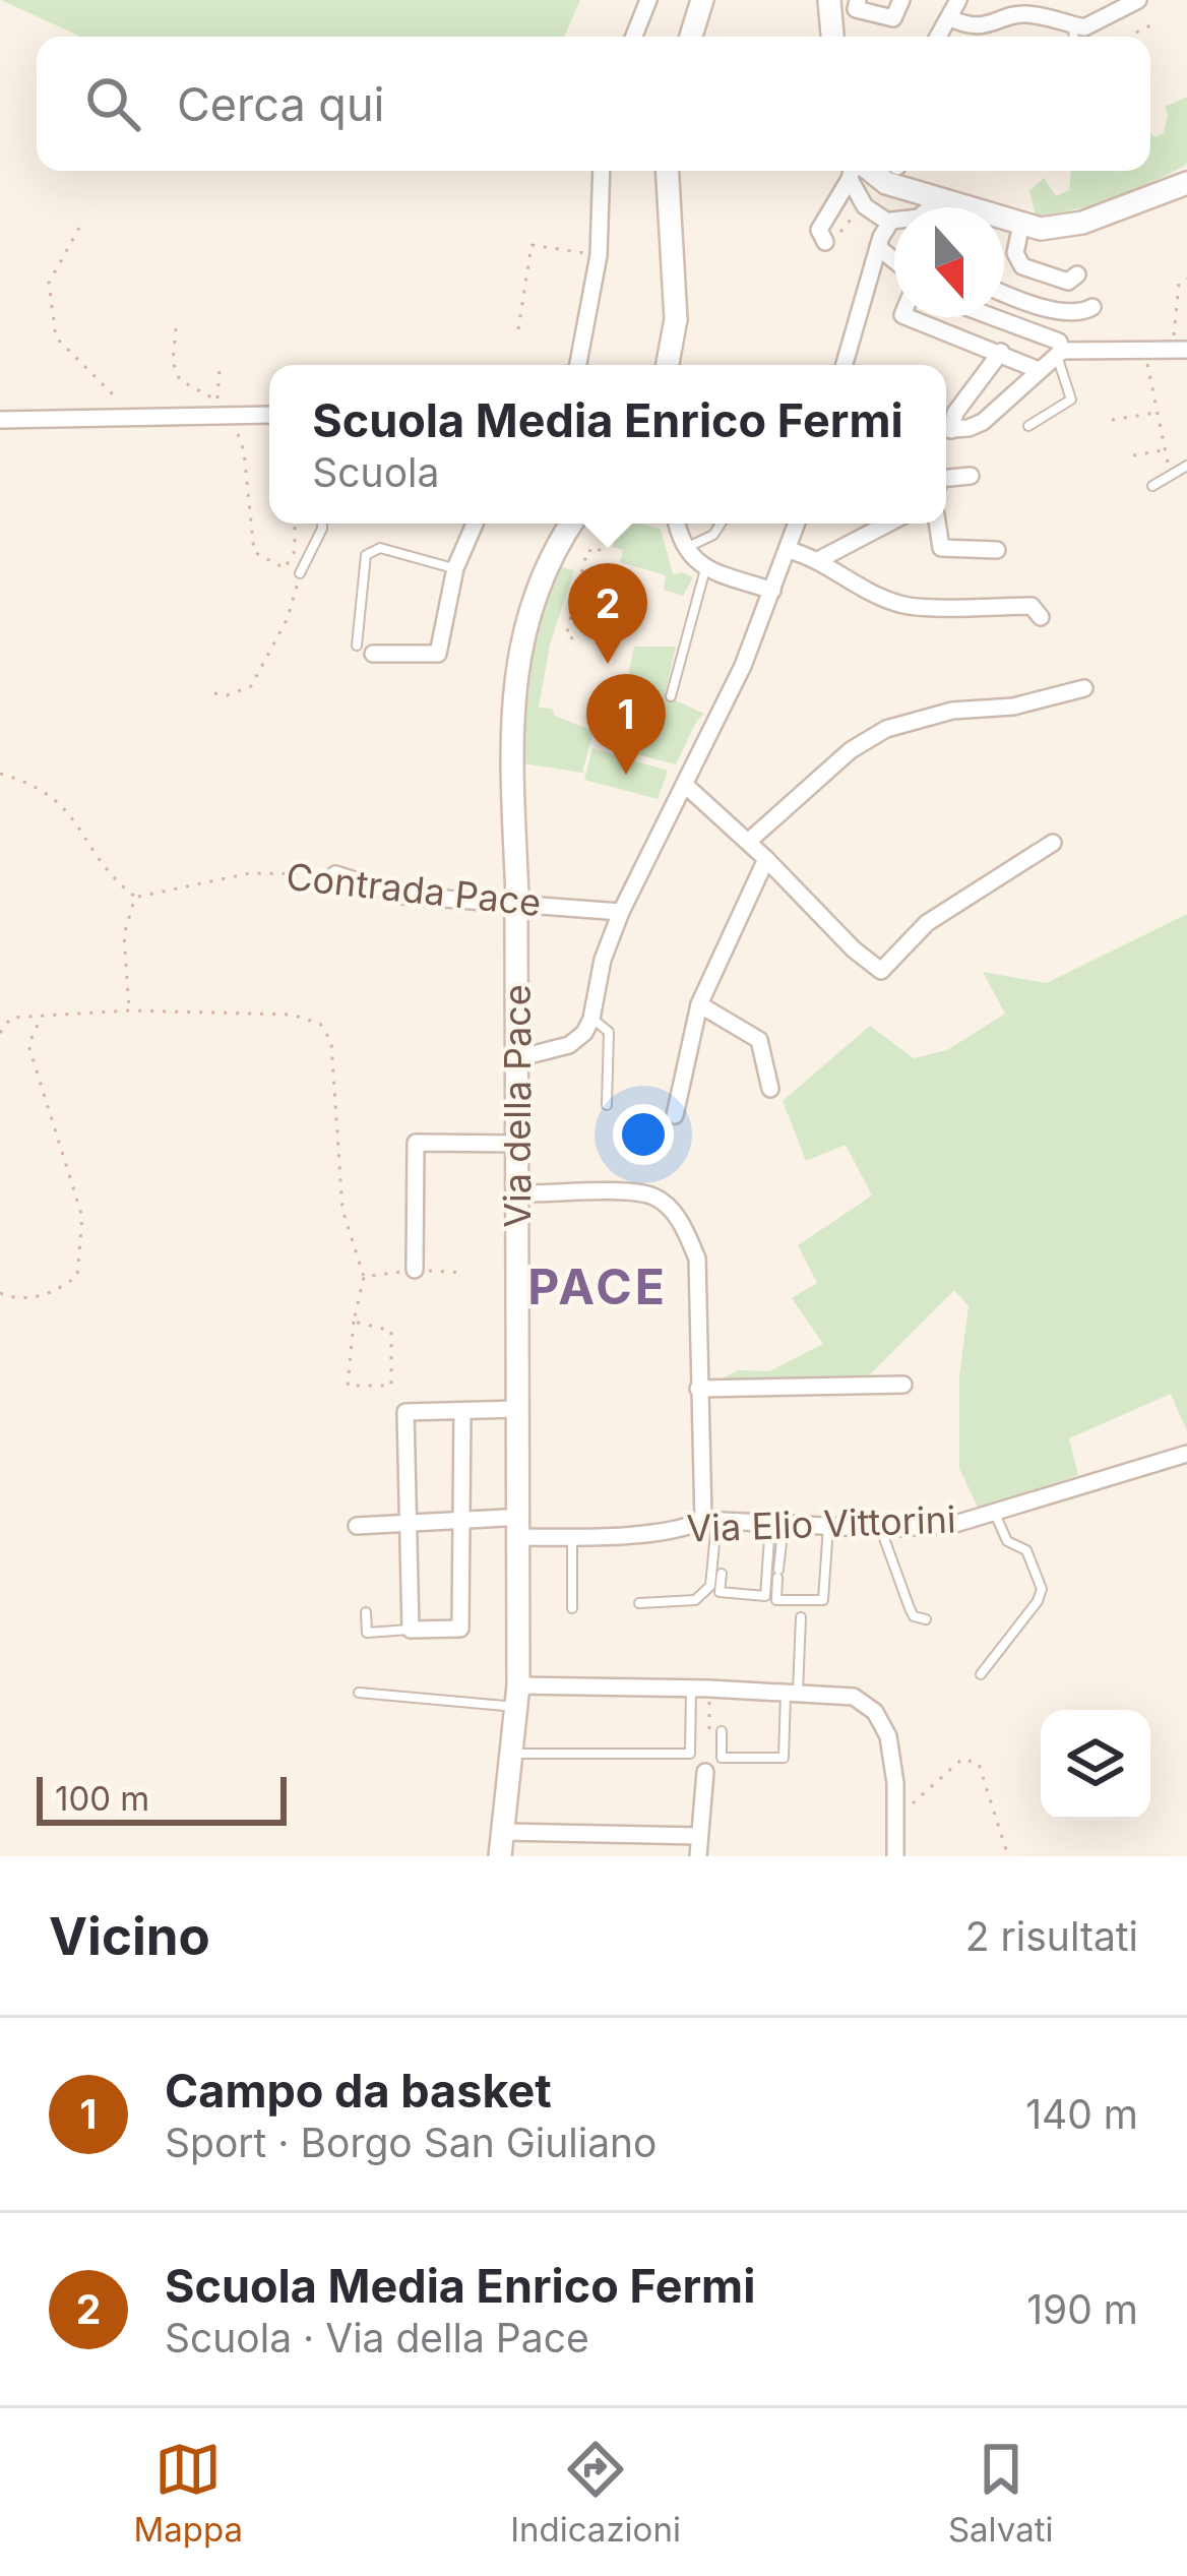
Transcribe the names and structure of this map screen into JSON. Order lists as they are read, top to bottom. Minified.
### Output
{"streets":{"main road":["Via della Pace"],"street":["Contrada Pace","Via Elio Vittorini"]},"crossings":[["Via della Pace","Via Elio Vittorini"]],"districts":["PACE"],"scale_bar":"100 m","north":"bottom","page":{"search":"Cerca qui","popup":["Scuola Media Enrico Fermi","Scuola"],"pins":["2","1"],"scale":"100 m","heading":["Vicino","2 risultati"],"list":[{"mark":"1","name":"Campo da basket","note":"Sport · Borgo San Giuliano","value":"140 m"},{"mark":"2","name":"Scuola Media Enrico Fermi","note":"Scuola · Via della Pace","value":"190 m"}],"nav":["Mappa","Indicazioni","Salvati"]}}
